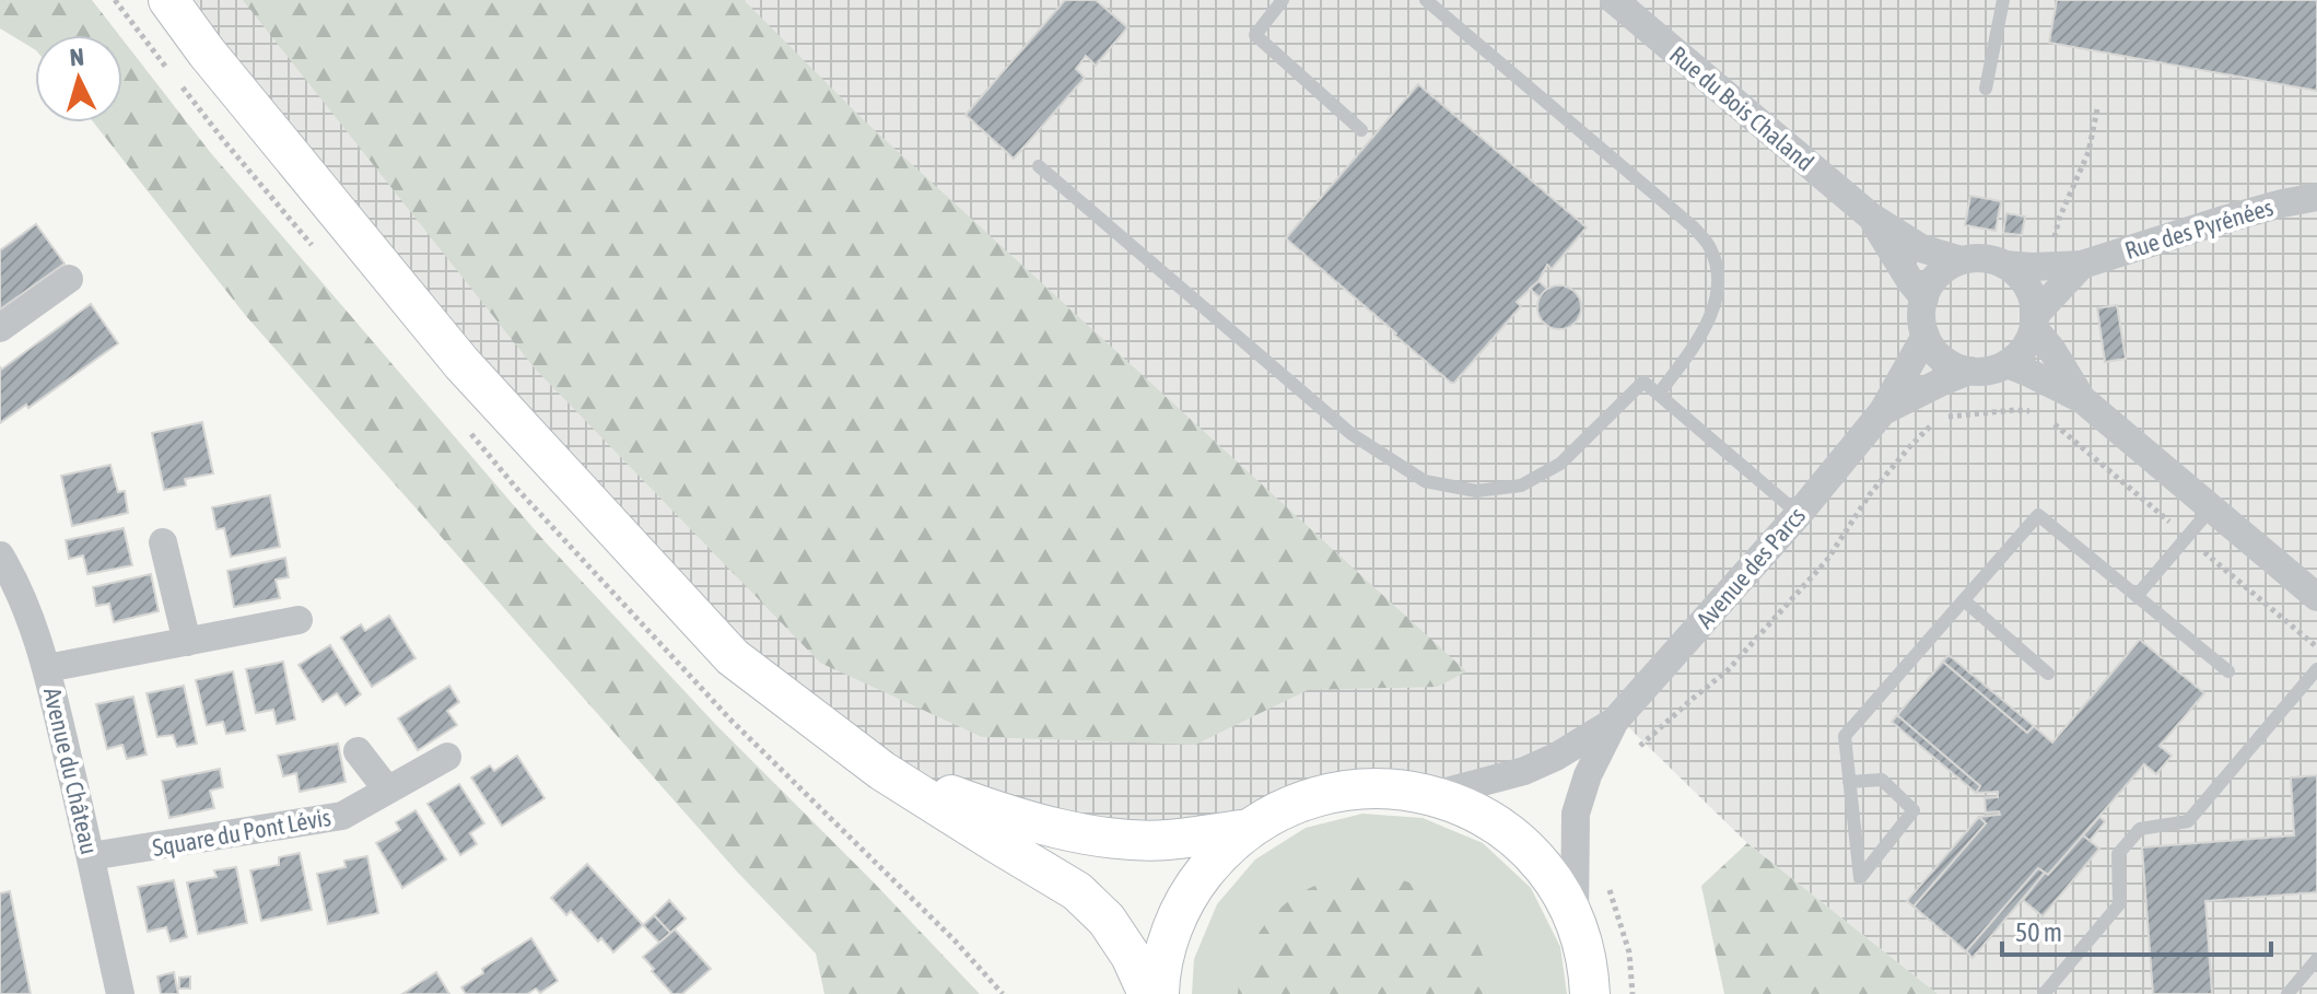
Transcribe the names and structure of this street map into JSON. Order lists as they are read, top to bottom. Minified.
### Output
{"streets":{"street":["Rue du Bois Chaland","Rue des Pyrénées","Avenue des Parcs","Avenue du Château","Square du Pont Lévis"]},"crossings":[["Rue des Pyrénées","Avenue des Parcs"],["Avenue du Château","Square du Pont Lévis"]],"scale_bar":"50 m","north":"top"}
